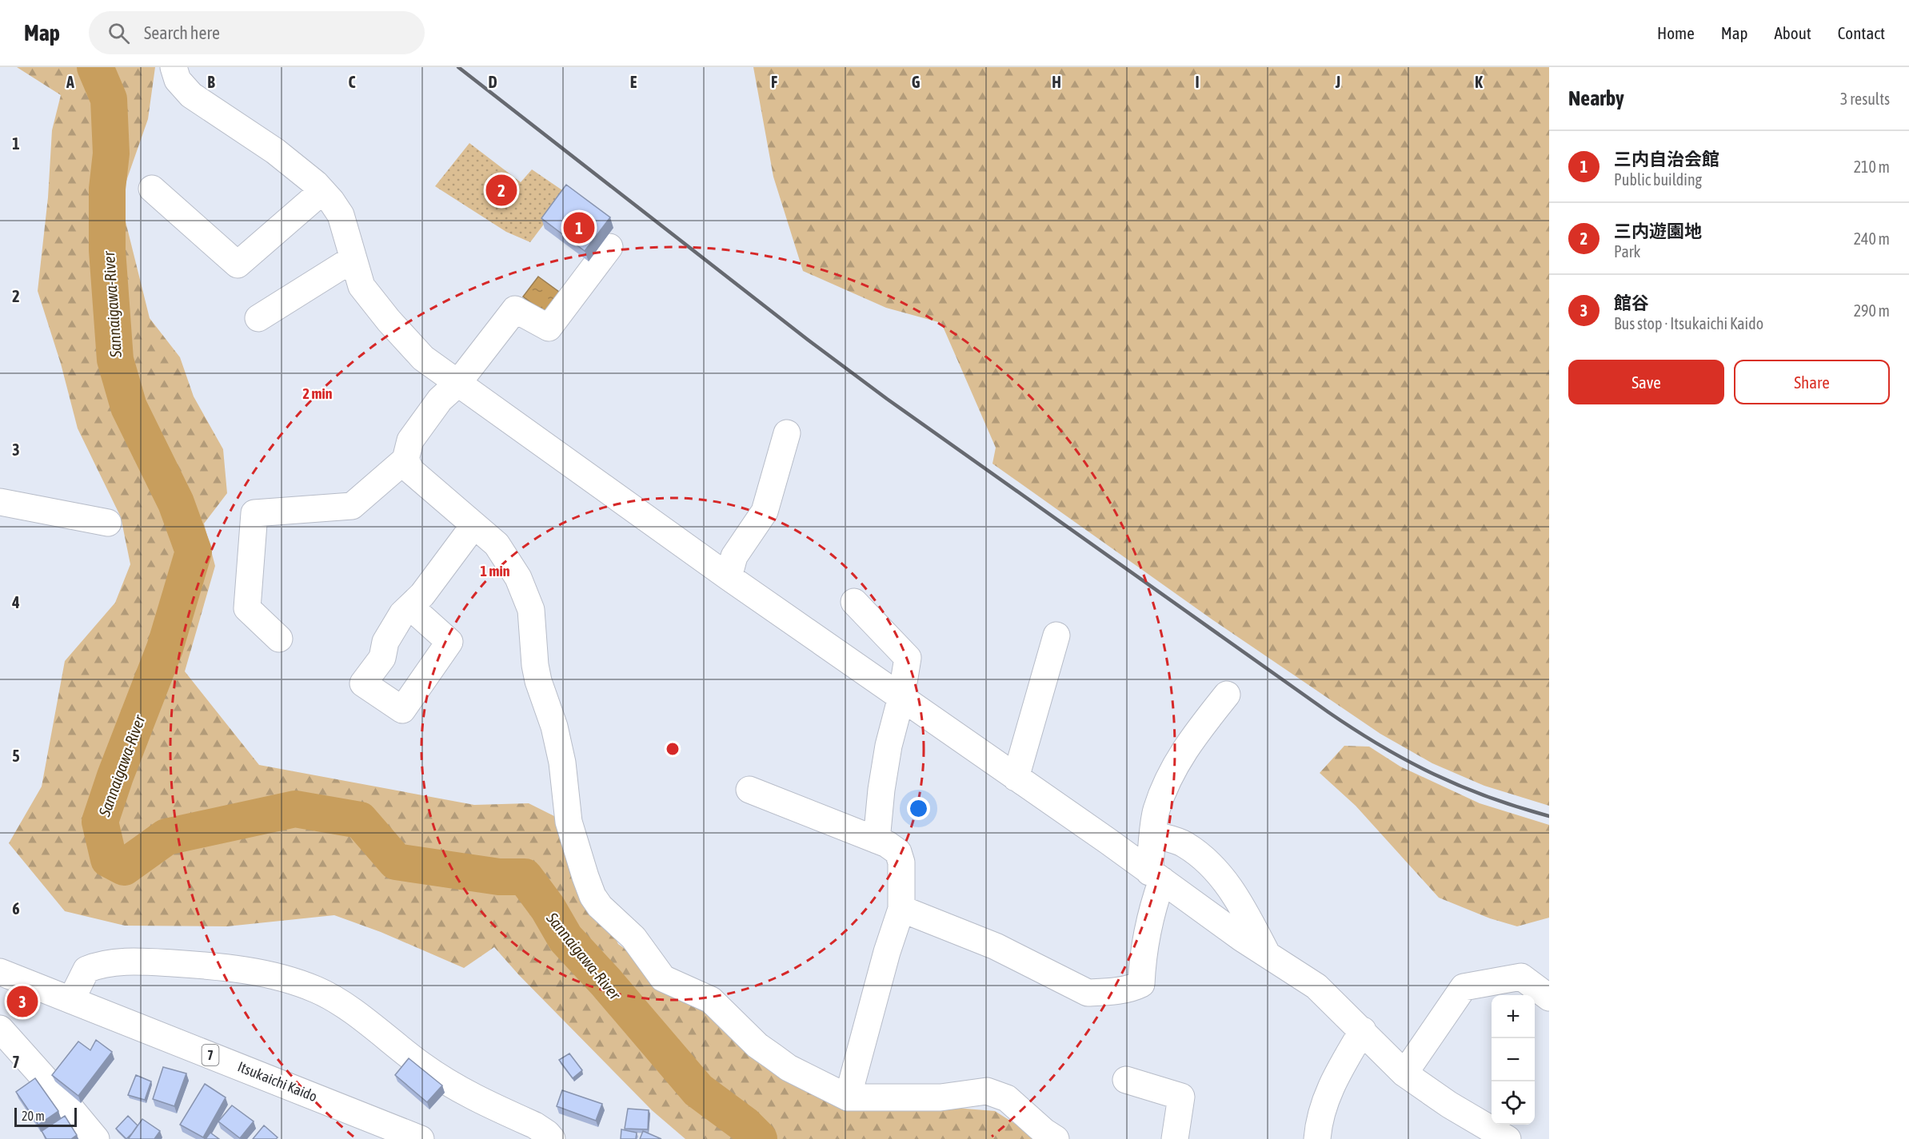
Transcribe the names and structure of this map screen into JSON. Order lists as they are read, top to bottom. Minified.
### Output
{"streets":{"street":["7","Itsukaichi Kaido"]},"water":["Sannaigawa-River"],"scale_bar":"20 m","page":{"header":"Map","search":"Search here","nav":["Home","Map","About","Contact"],"heading":["Nearby","3 results"],"list":[{"mark":"1","name":"三内自治会館","note":"Public building","value":"210 m"},{"mark":"2","name":"三内遊園地","note":"Park","value":"240 m"},{"mark":"3","name":"館谷","note":"Bus stop · Itsukaichi Kaido","value":"290 m"}],"pins":["2","1","3"],"buttons":["Save","Share"],"map_buttons":["+","−"],"scale":"20 m"},"grid":{"columns":["A","B","C","D","E","F","G","H","I","J","K"],"rows":["1","2","3","4","5","6","7"]},"rings":["2 min","1 min"]}
